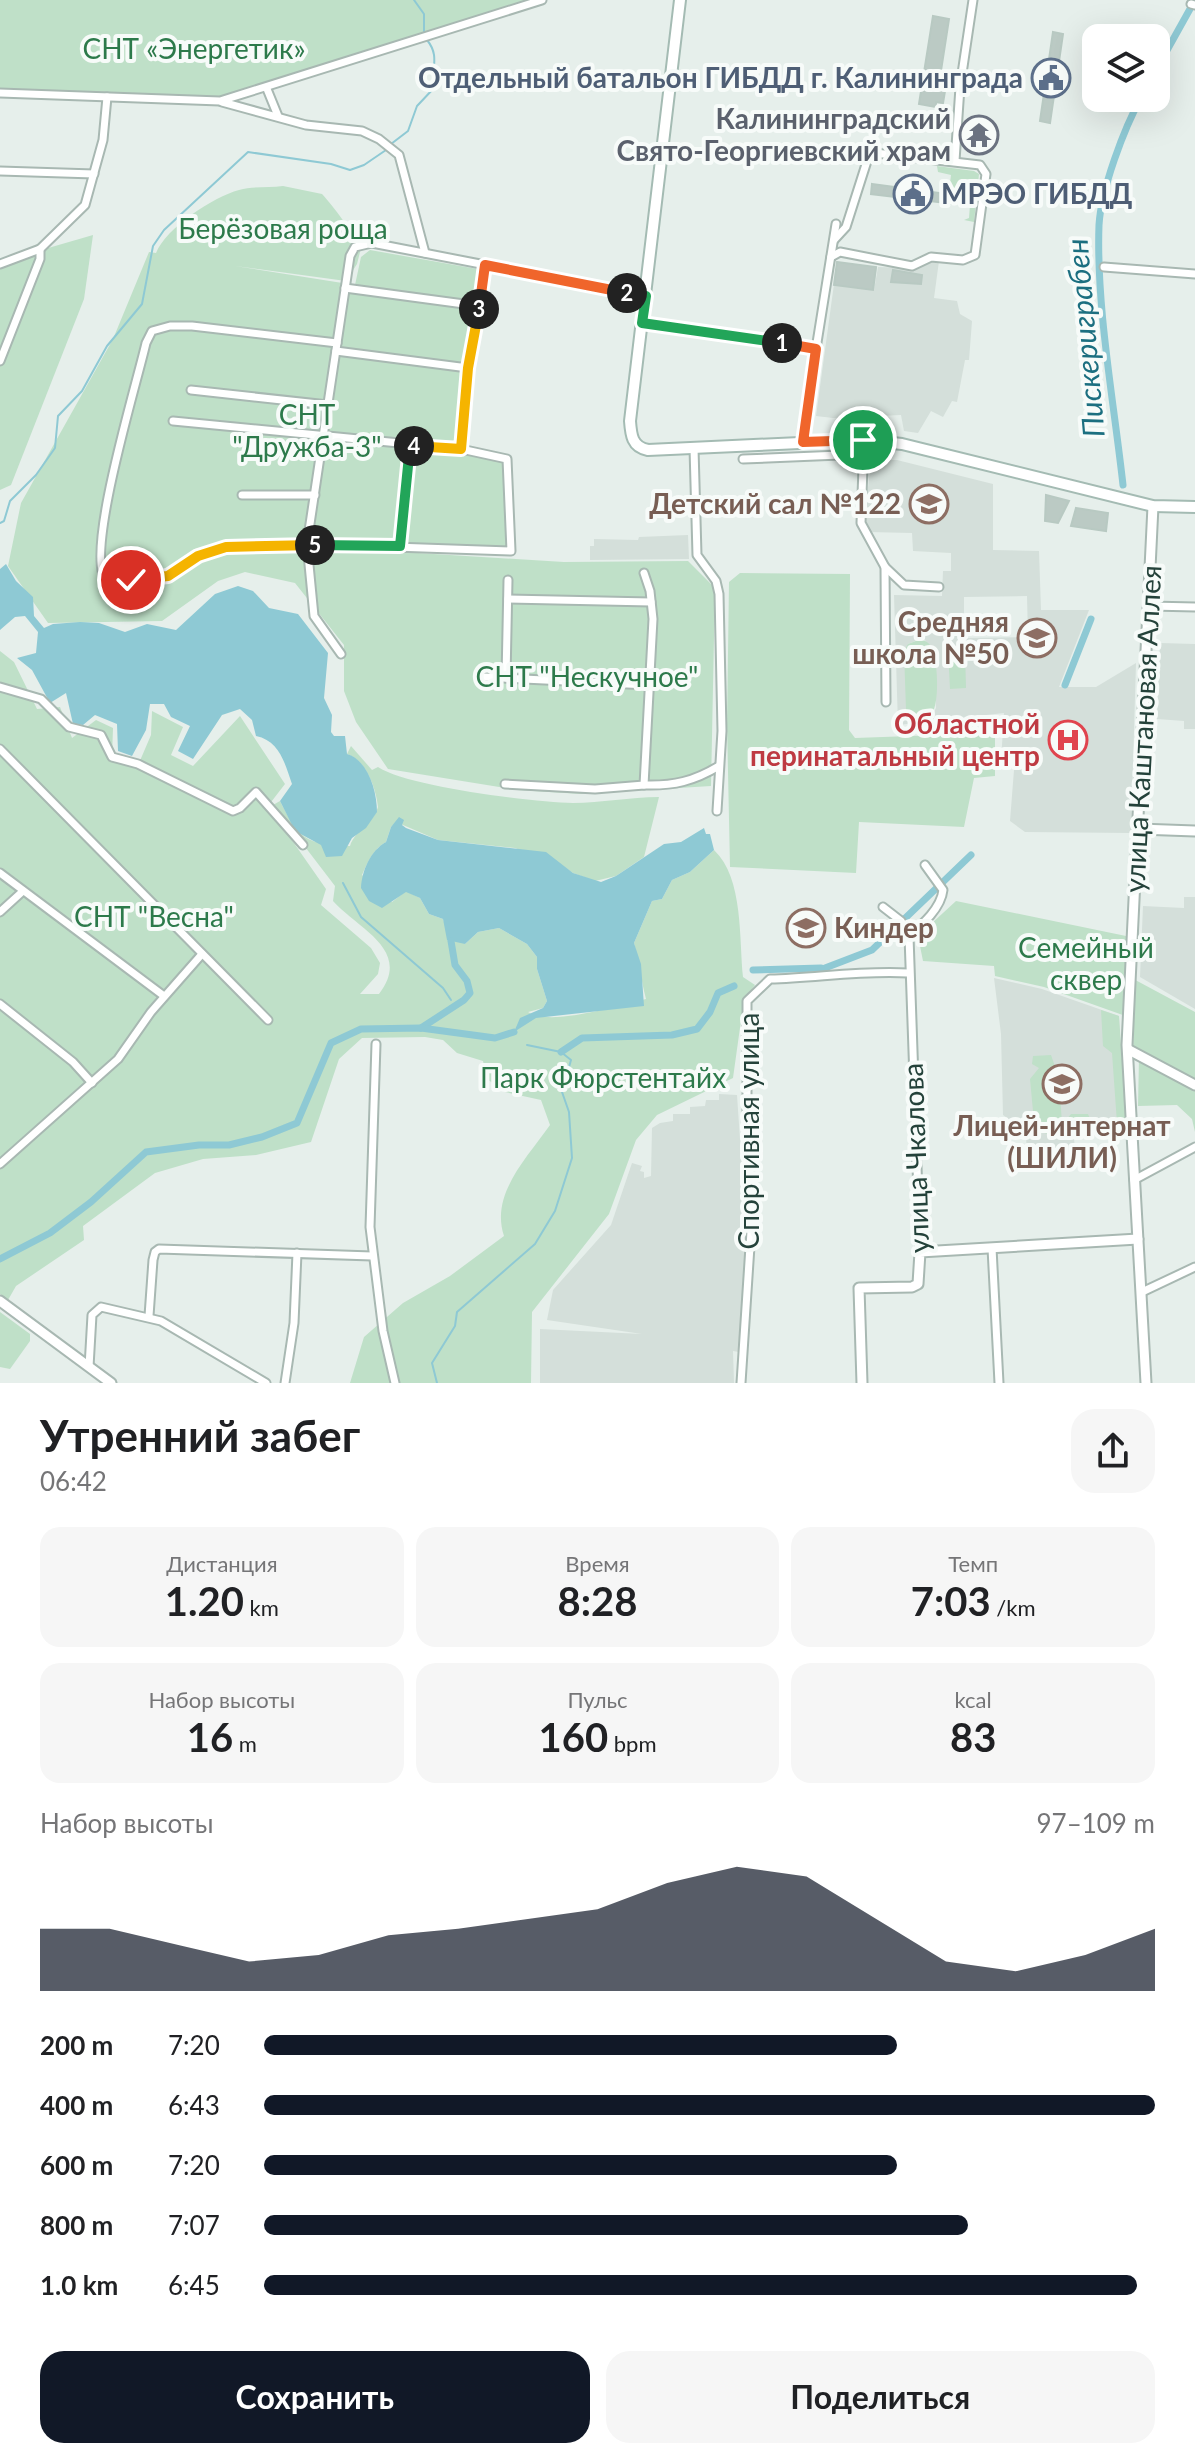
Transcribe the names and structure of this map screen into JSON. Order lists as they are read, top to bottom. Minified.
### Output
{"streets":{"street":["улица Каштановая Аллея","Спортивная улица","улица Чкалова"]},"crossings":[["Спортивная улица","улица Чкалова"]],"water":["Пискериграбен"],"parks":["СНТ «Энергетик»","Берёзовая роща","СНТ \"Дружба-3\"","СНТ \"Нескучное\"","СНТ \"Весна\"","Семейный сквер","Парк Фюрстентайх"],"places":{"public building":["Отдельный батальон ГИБДД г. Калининграда","МРЭО ГИБДД"],"temple":["Калининградский Свято-Георгиевский храм"],"school or university":["Детский сал №122","Средняя школа №50","Киндер","Лицей-интернат (ШИЛИ)"],"hospital":["Областной перинатальный центр"]},"page":{"pins":["2","3","1","4","5"],"heading":["Утренний забег","06:42"],"stats":[["Дистанция","1.20 km"],["Время","8:28"],["Темп","7:03 /km"],["Набор высоты","16 m"],["Пульс","160 bpm"],["kcal","83"]],"chart":["Набор высоты","97–109 m"],"list":[{"name":"200 m","note":"7:20"},{"name":"400 m","note":"6:43"},{"name":"600 m","note":"7:20"},{"name":"800 m","note":"7:07"},{"name":"1.0 km","note":"6:45"}],"buttons":["Сохранить","Поделиться"]}}
